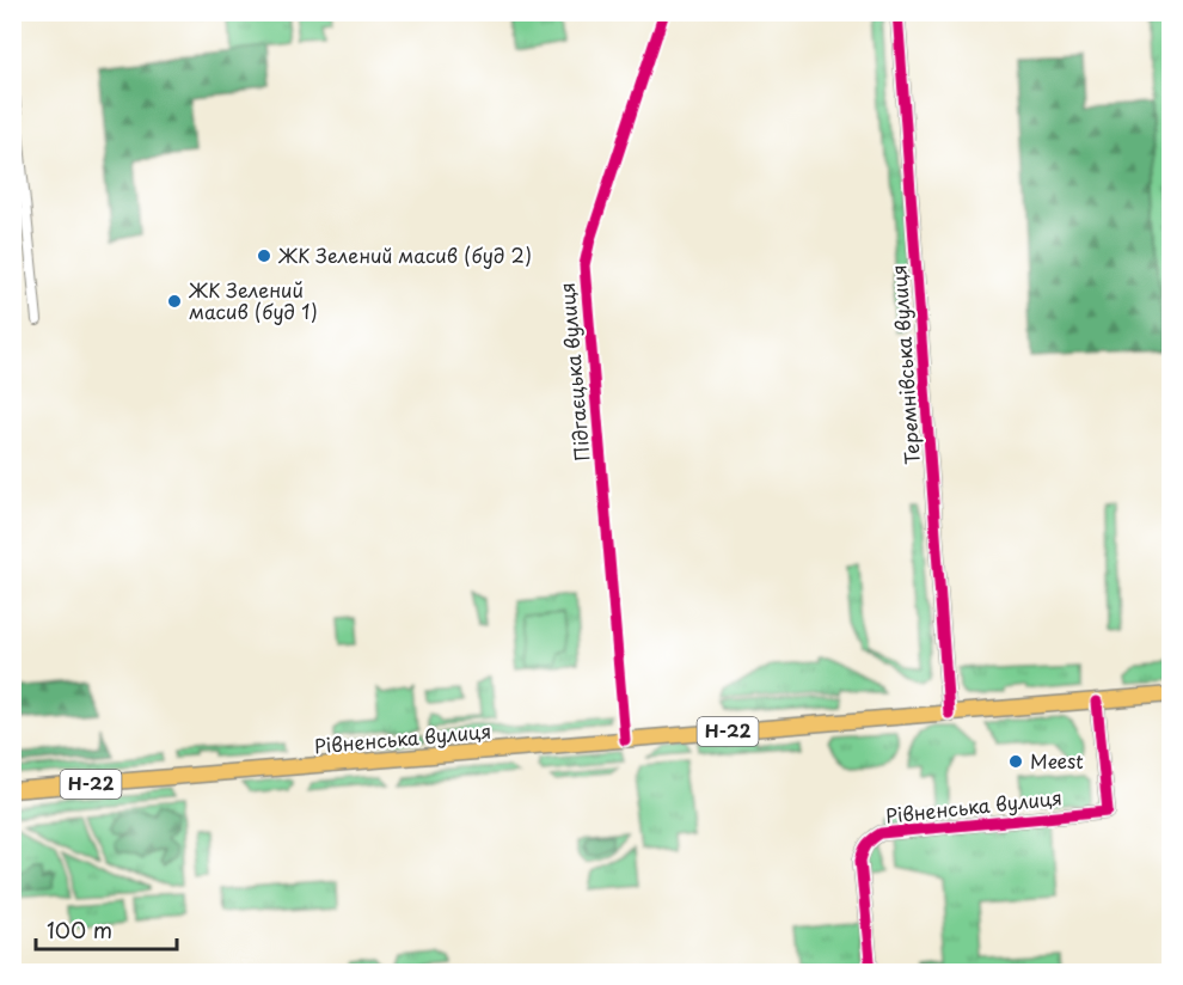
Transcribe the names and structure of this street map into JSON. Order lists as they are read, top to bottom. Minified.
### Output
{"streets":{"main road":["Н-22","Рівненська вулиця"],"street":["Теремнівська вулиця","Підгаєцька вулиця"]},"crossings":[["Теремнівська вулиця","Рівненська вулиця"],["Підгаєцька вулиця","Рівненська вулиця"]],"places":["ЖК Зелений масив (буд 2)","ЖК Зелений масив (буд 1)","Meest"],"scale_bar":"100 m"}
